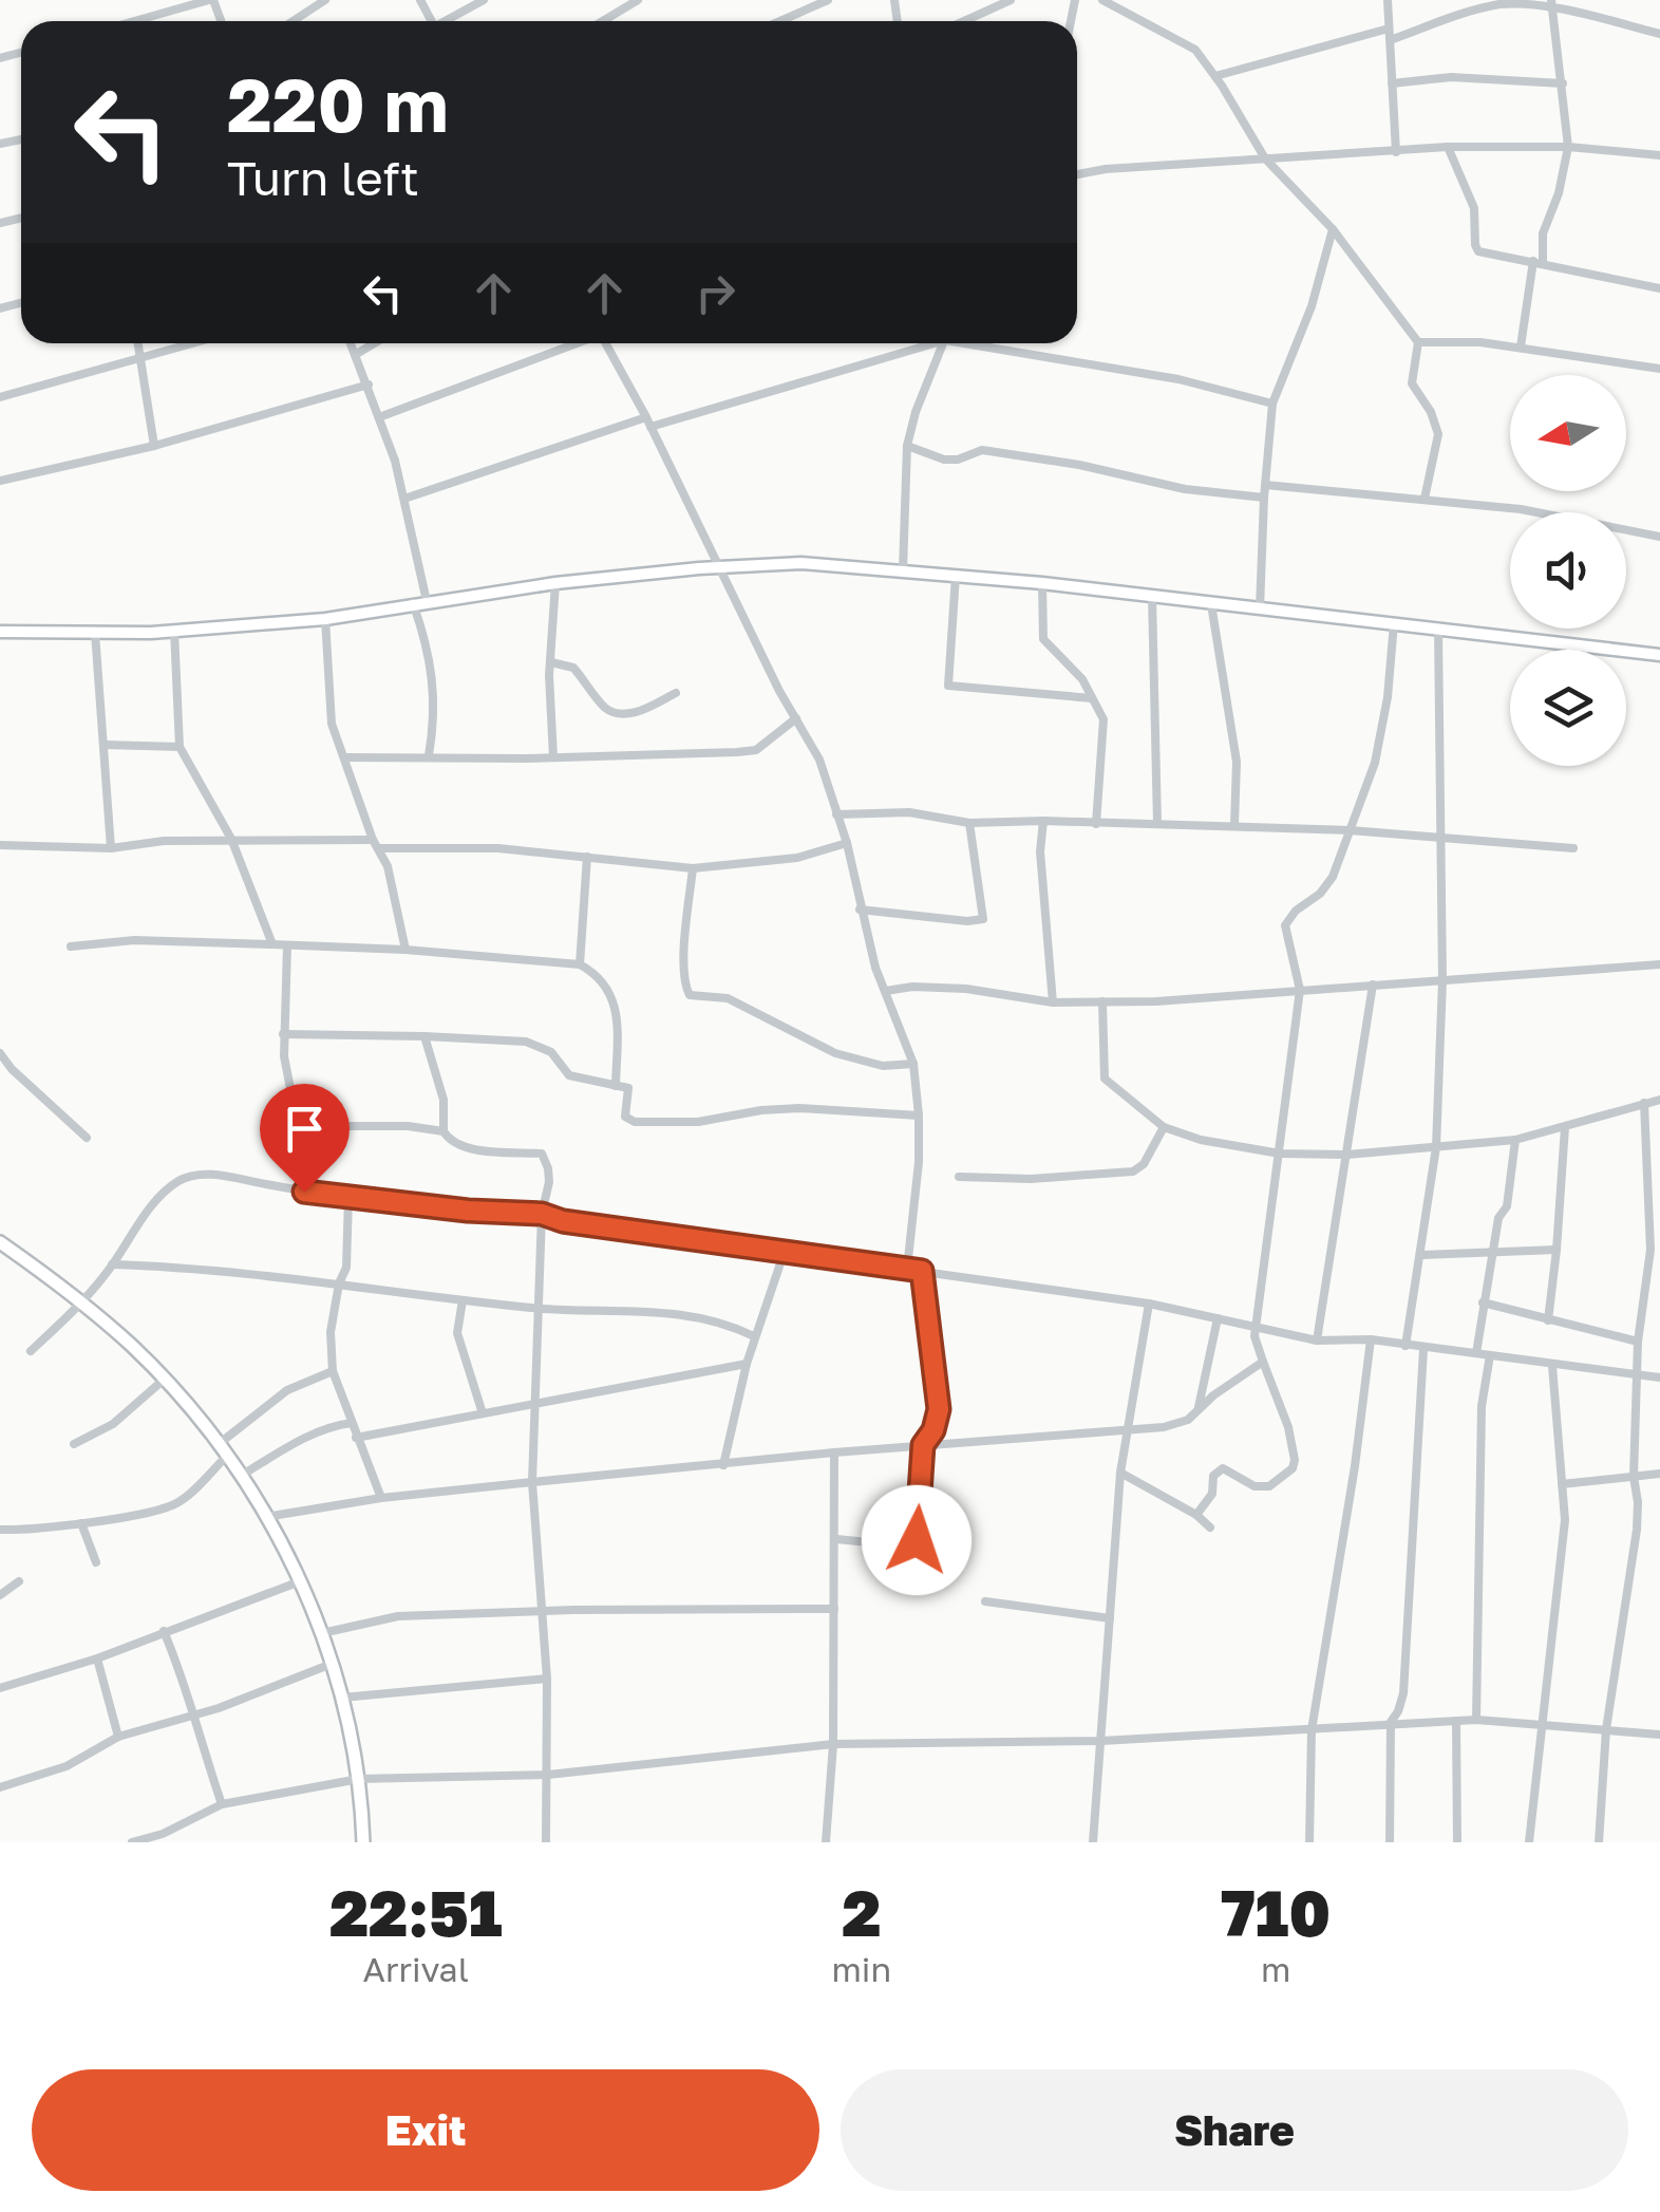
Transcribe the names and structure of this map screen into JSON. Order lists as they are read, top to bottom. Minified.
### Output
{"north":"left","page":{"turn":["220 m","Turn left"],"eta":["22:51","Arrival","2","min","710","m"],"buttons":["Exit","Share"]}}
